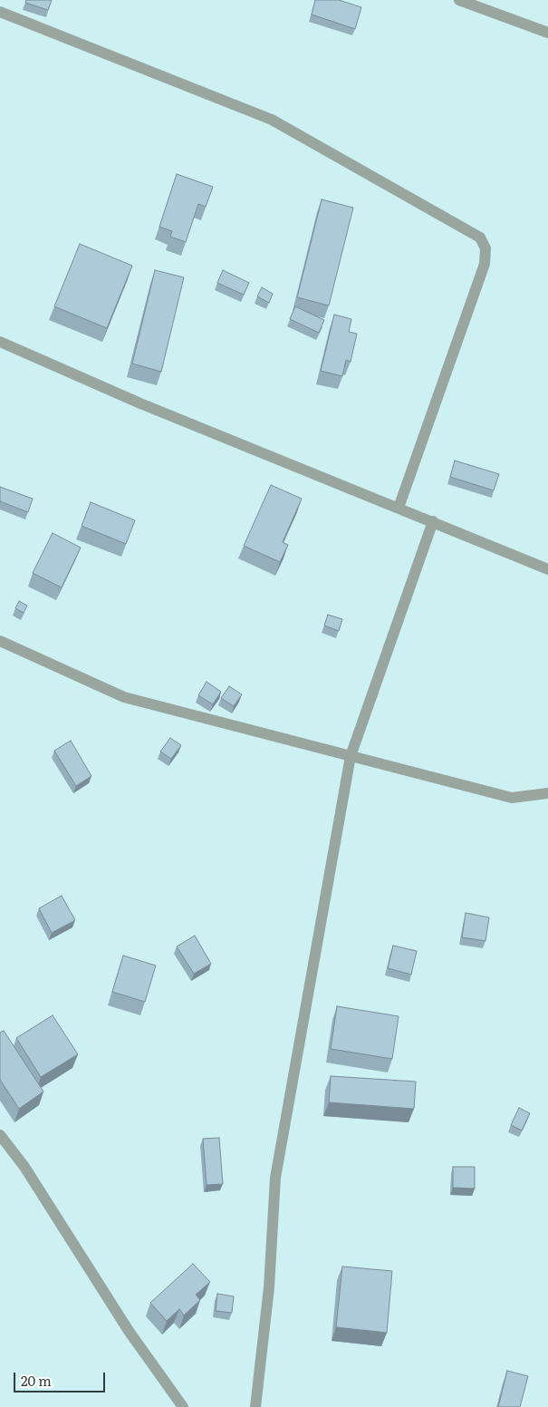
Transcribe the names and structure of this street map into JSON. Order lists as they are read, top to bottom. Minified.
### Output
{"scale_bar":"20 m"}
